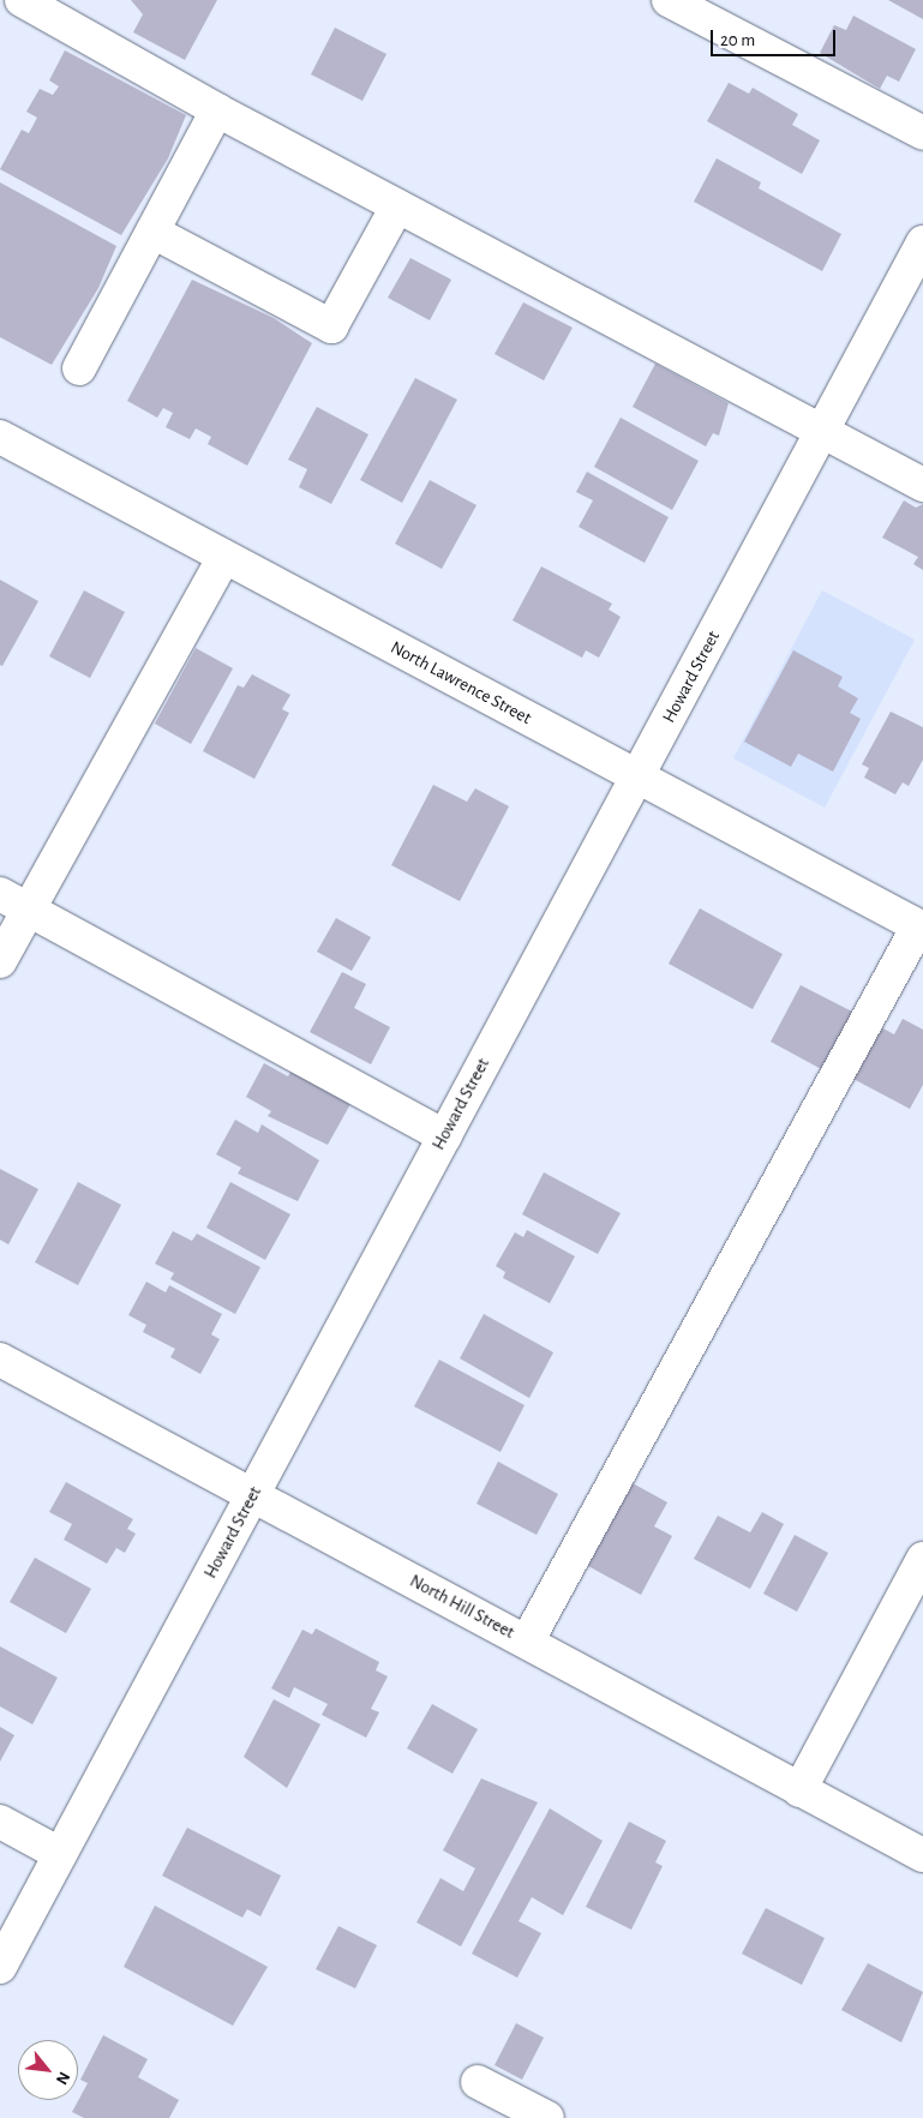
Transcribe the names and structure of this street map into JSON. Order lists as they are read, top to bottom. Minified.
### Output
{"streets":{"street":["Howard Street","North Lawrence Street","North Hill Street"]},"crossings":[["Howard Street","North Lawrence Street"],["Howard Street","North Hill Street"]],"scale_bar":"20 m","north":"bottom right"}
